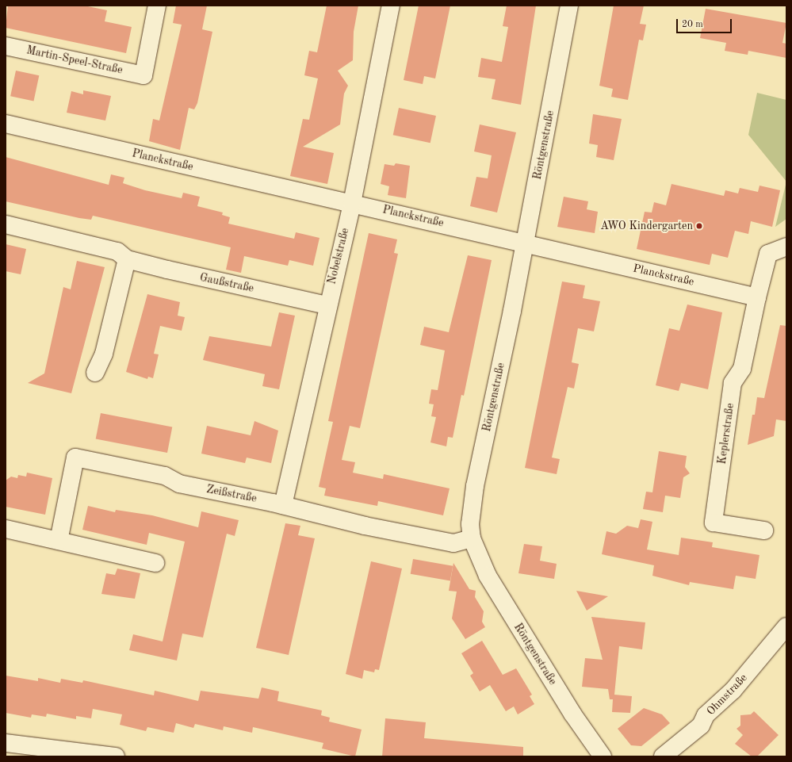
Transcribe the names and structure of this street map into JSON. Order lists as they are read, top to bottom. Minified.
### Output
{"streets":{"street":["Martin-Speel-Straße","Röntgenstraße","Planckstraße","Nobelstraße","Gaußstraße","Keplerstraße","Zeißstraße","Ohmstraße"]},"crossings":[["Röntgenstraße","Planckstraße"],["Röntgenstraße","Zeißstraße"],["Planckstraße","Nobelstraße"],["Planckstraße","Keplerstraße"],["Nobelstraße","Gaußstraße"],["Nobelstraße","Zeißstraße"]],"places":["AWO Kindergarten"],"scale_bar":"20 m"}
